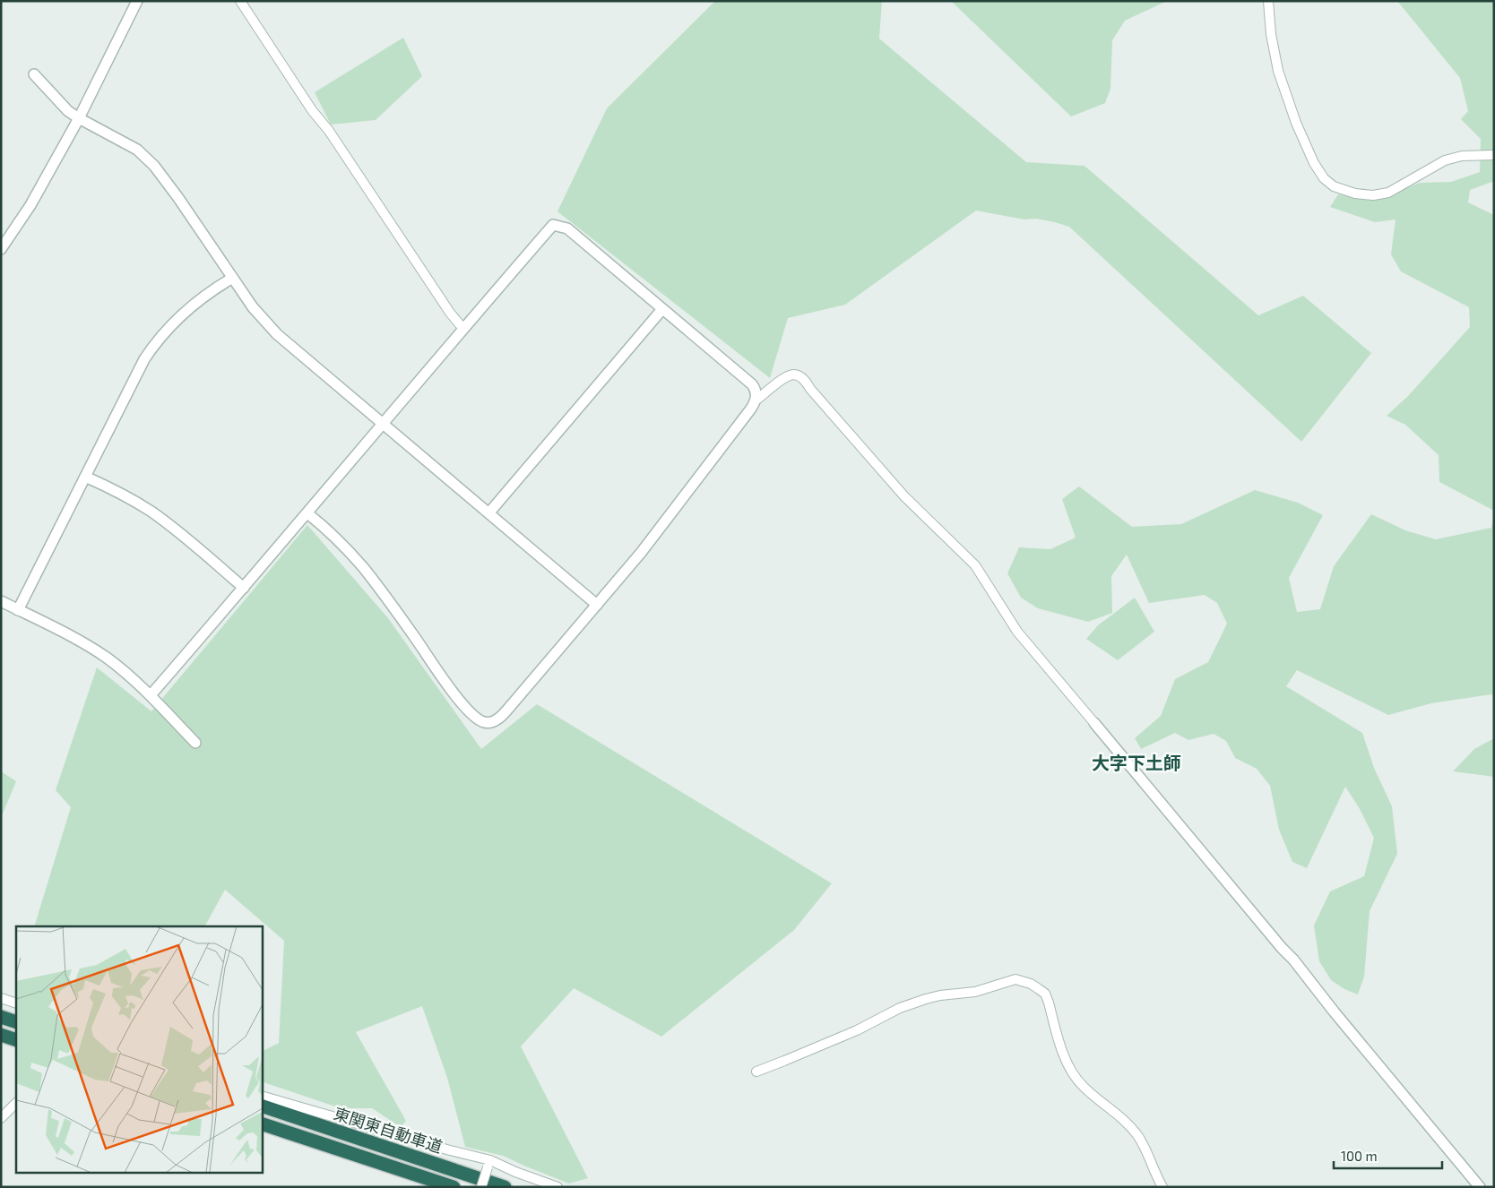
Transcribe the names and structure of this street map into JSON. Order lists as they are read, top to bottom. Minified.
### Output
{"streets":{"highway":["東関東自動車道"]},"districts":["大字下土師"],"scale_bar":"100 m"}
